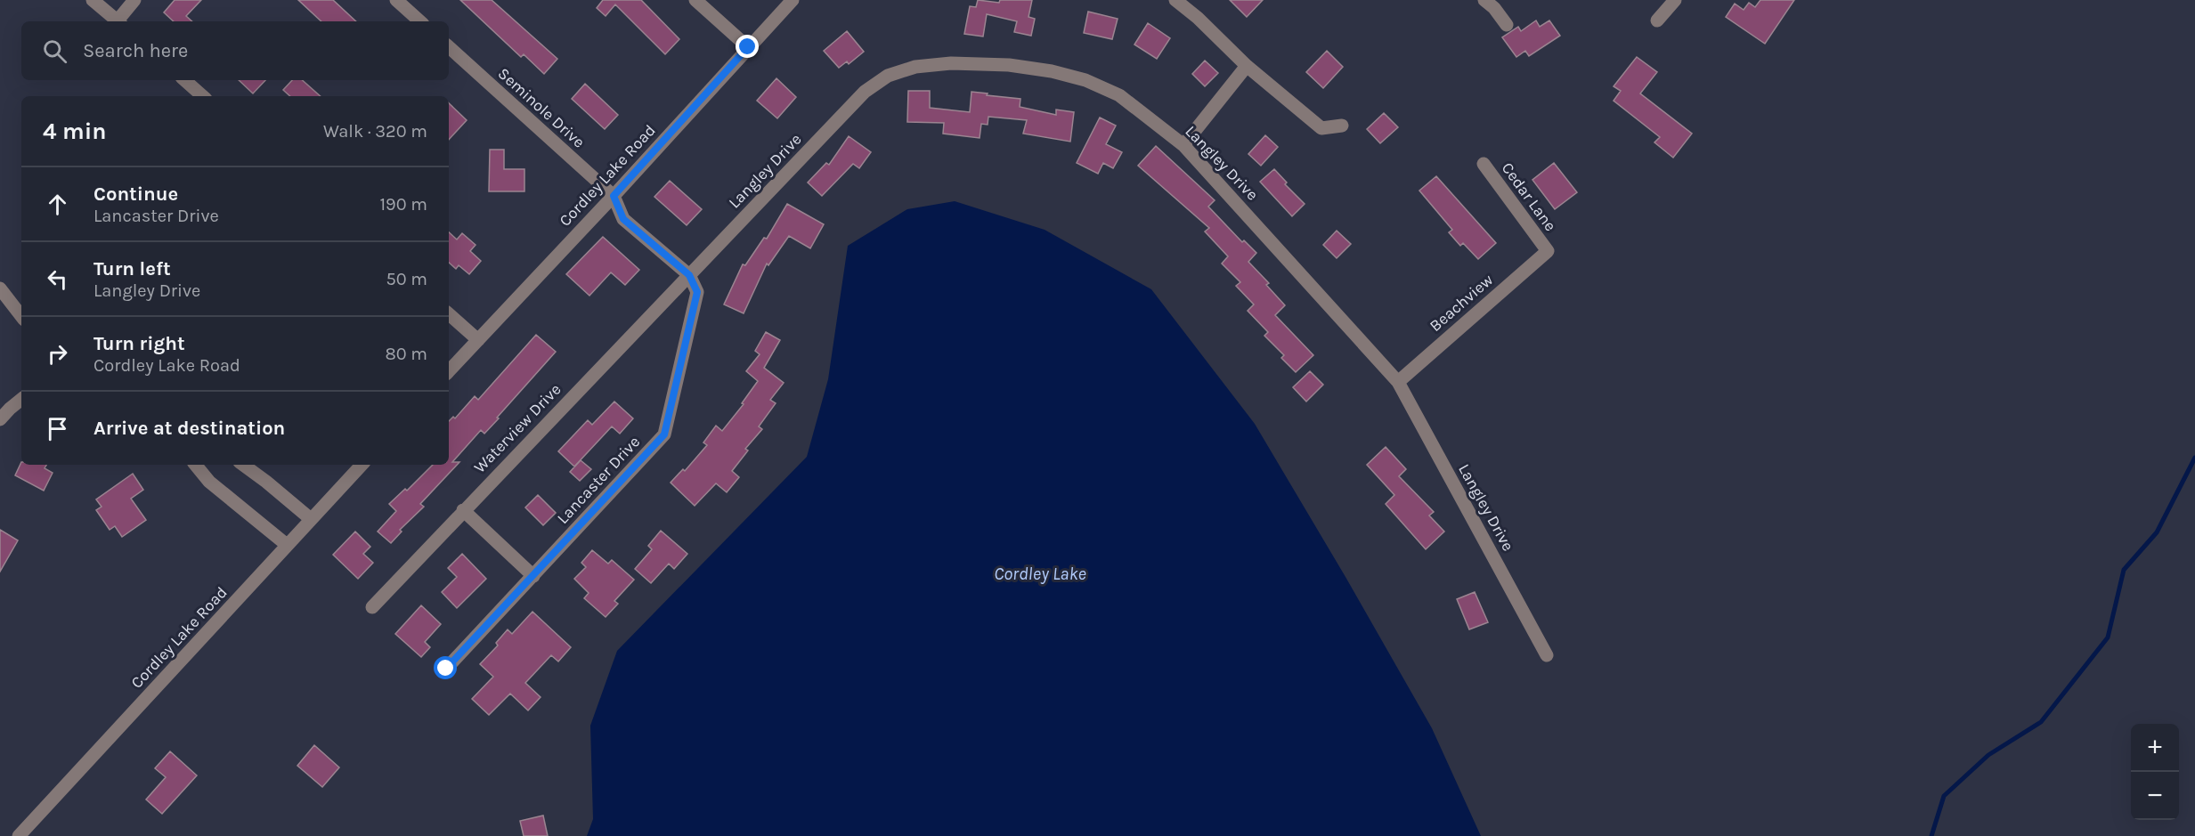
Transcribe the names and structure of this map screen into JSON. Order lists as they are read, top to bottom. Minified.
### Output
{"streets":{"street":["Seminole Drive","Langley Drive","Cordley Lake Road","Cedar Lane","Beachview","Waterview Drive","Lancaster Drive"]},"crossings":[["Seminole Drive","Cordley Lake Road"],["Langley Drive","Beachview"],["Langley Drive","Waterview Drive"],["Langley Drive","Lancaster Drive"],["Cedar Lane","Beachview"],["Waterview Drive","Lancaster Drive"]],"water":["Cordley Lake"],"page":{"search":"Search here","heading":["4 min","Walk · 320 m"],"list":[["Continue","Lancaster Drive","190 m"],["Turn left","Langley Drive","50 m"],["Turn right","Cordley Lake Road","80 m"],"Arrive at destination"],"map_buttons":["+","−"]}}
